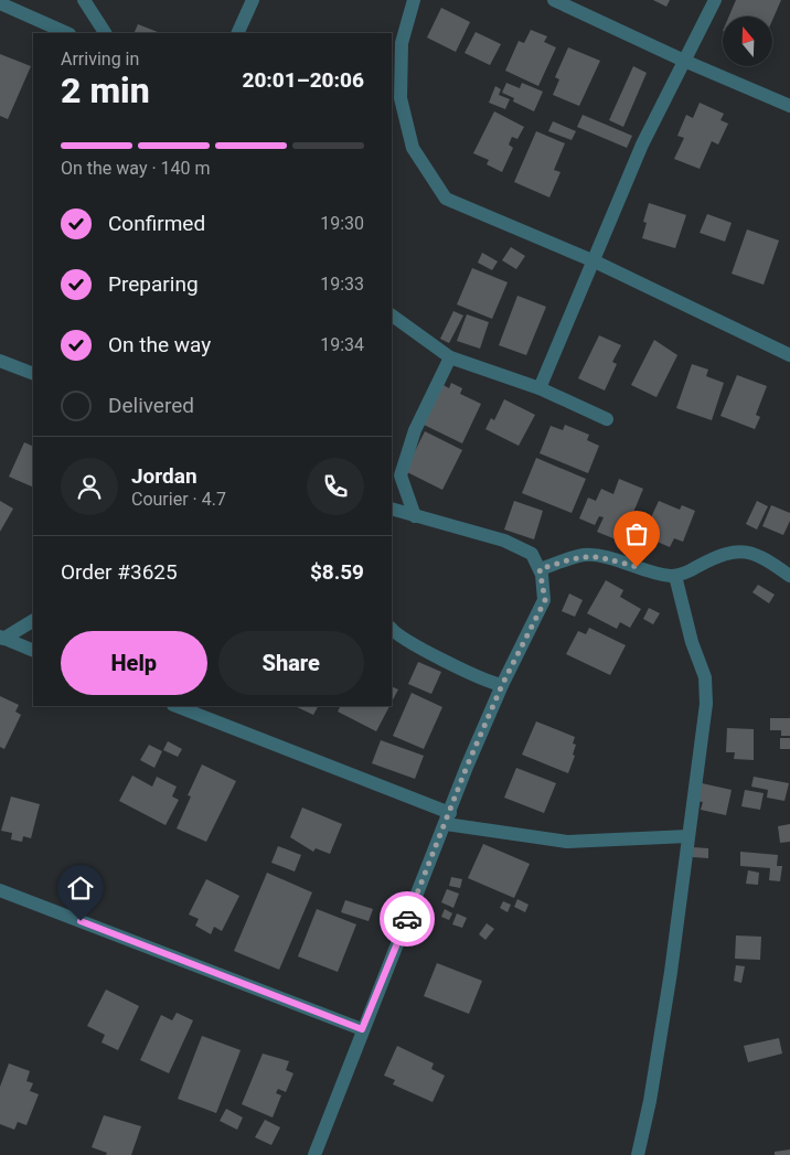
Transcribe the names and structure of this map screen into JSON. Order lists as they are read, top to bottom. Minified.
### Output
{"north":"top","page":{"heading":["2 min","Arriving in","20:01–20:06"],"panel":["Jordan","Courier · 4.7","Order #3625","$8.59"],"bar":"On the way · 140 m","list":[["Confirmed","19:30"],["Preparing","19:33"],["On the way","19:34"],"Delivered"],"buttons":["Help","Share"]}}
